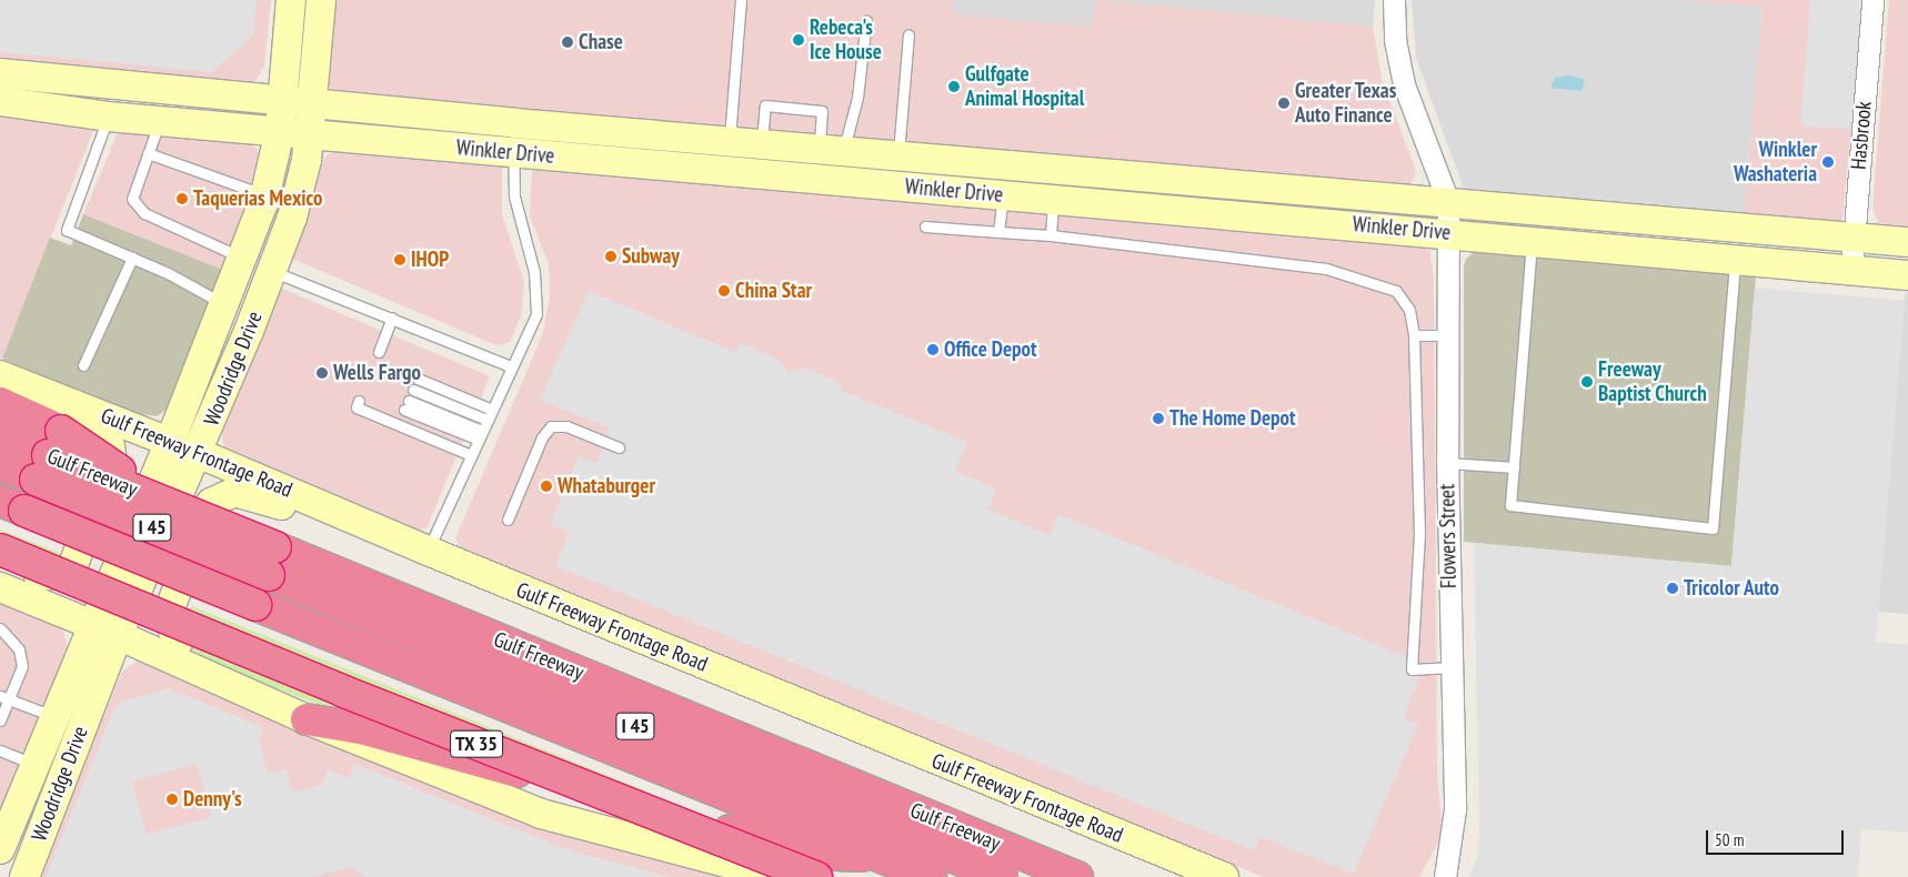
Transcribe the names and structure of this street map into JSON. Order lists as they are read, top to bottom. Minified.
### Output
{"streets":{"highway":["Gulf Freeway","I 45","TX 35"],"main road":["Winkler Drive","Woodridge Drive","Gulf Freeway Frontage Road"],"street":["Hasbrook","Flowers Street"]},"crossings":[["Hasbrook","Winkler Drive"],["Winkler Drive","Woodridge Drive"],["Winkler Drive","Flowers Street"],["Woodridge Drive","Gulf Freeway Frontage Road"]],"places":["Rebeca's Ice House","Chase","Gulfgate Animal Hospital","Greater Texas Auto Finance","Winkler Washateria","Taquerias Mexico","Subway","IHOP","China Star","Office Depot","Wells Fargo","Freeway Baptist Church","The Home Depot","Whataburger","Tricolor Auto","Denny's"],"scale_bar":"50 m"}
